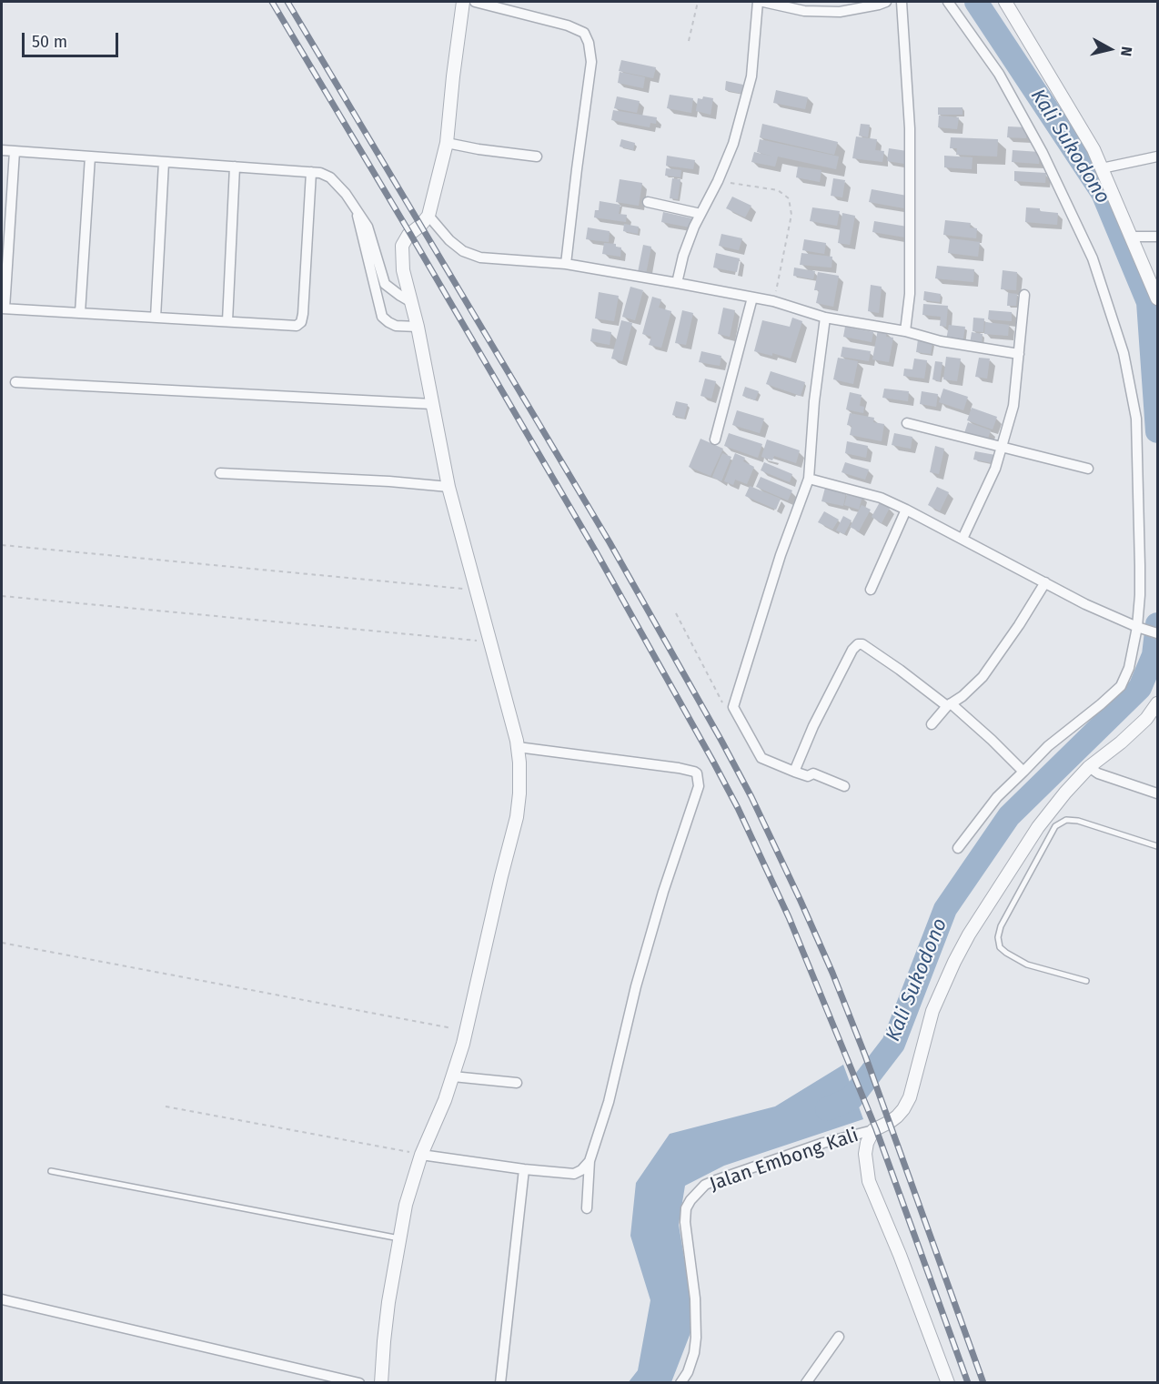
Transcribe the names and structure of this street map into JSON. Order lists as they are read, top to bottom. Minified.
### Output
{"streets":{"street":["Jalan Embong Kali"]},"water":["Kali Sukodono"],"scale_bar":"50 m","north":"right"}
